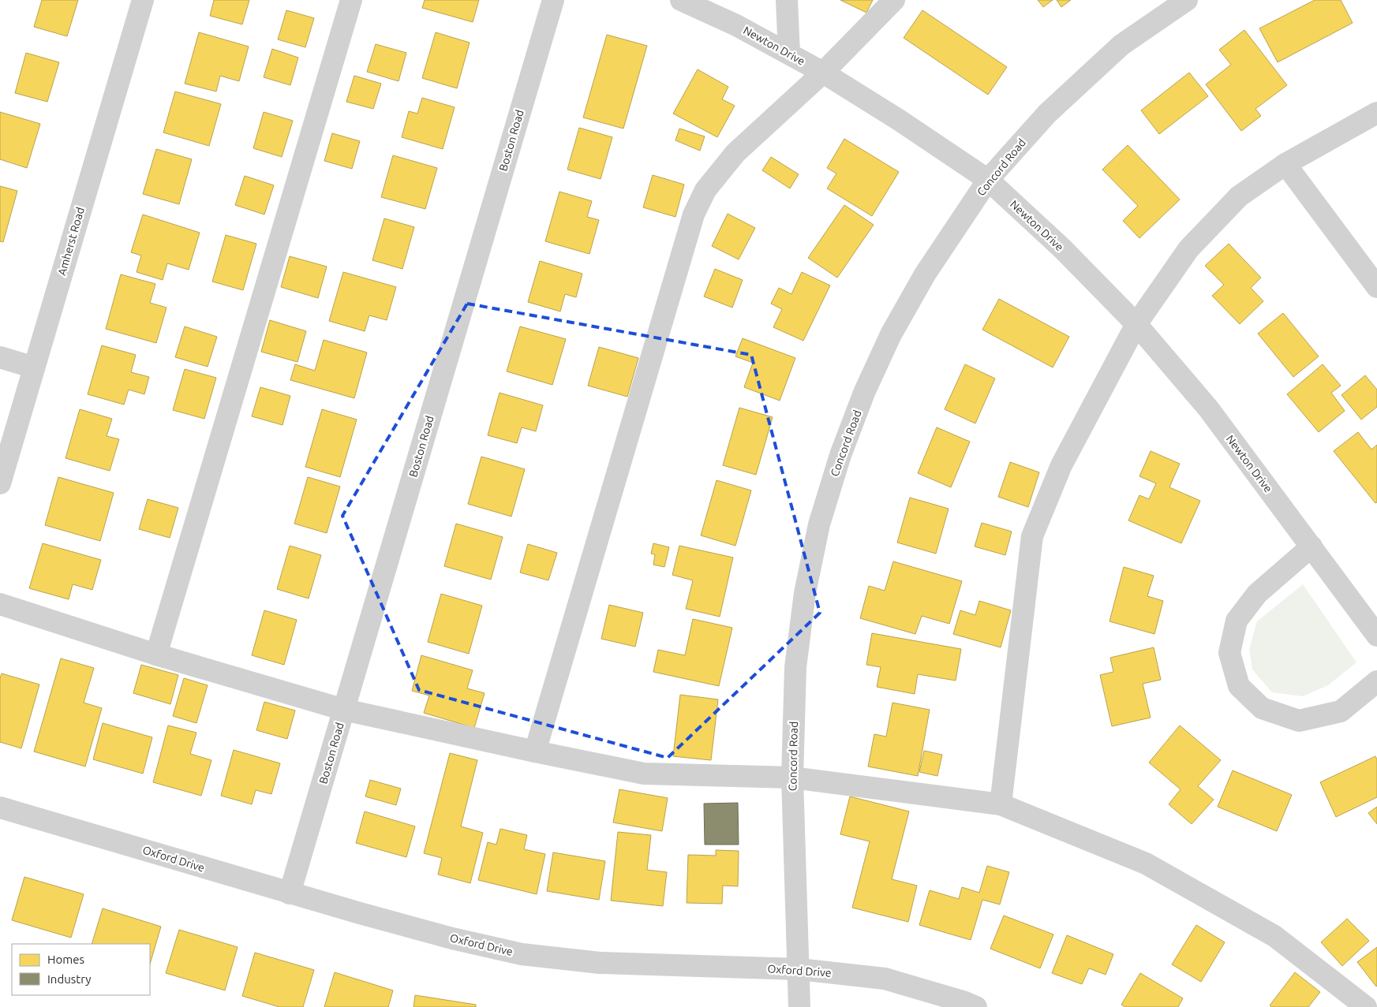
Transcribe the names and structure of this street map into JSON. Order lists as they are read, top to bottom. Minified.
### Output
{"streets":{"street":["Newton Drive","Boston Road","Concord Road","Amherst Road","Oxford Drive"]},"crossings":[["Newton Drive","Concord Road"],["Boston Road","Oxford Drive"],["Concord Road","Oxford Drive"]],"legend":["Homes","Industry"]}
